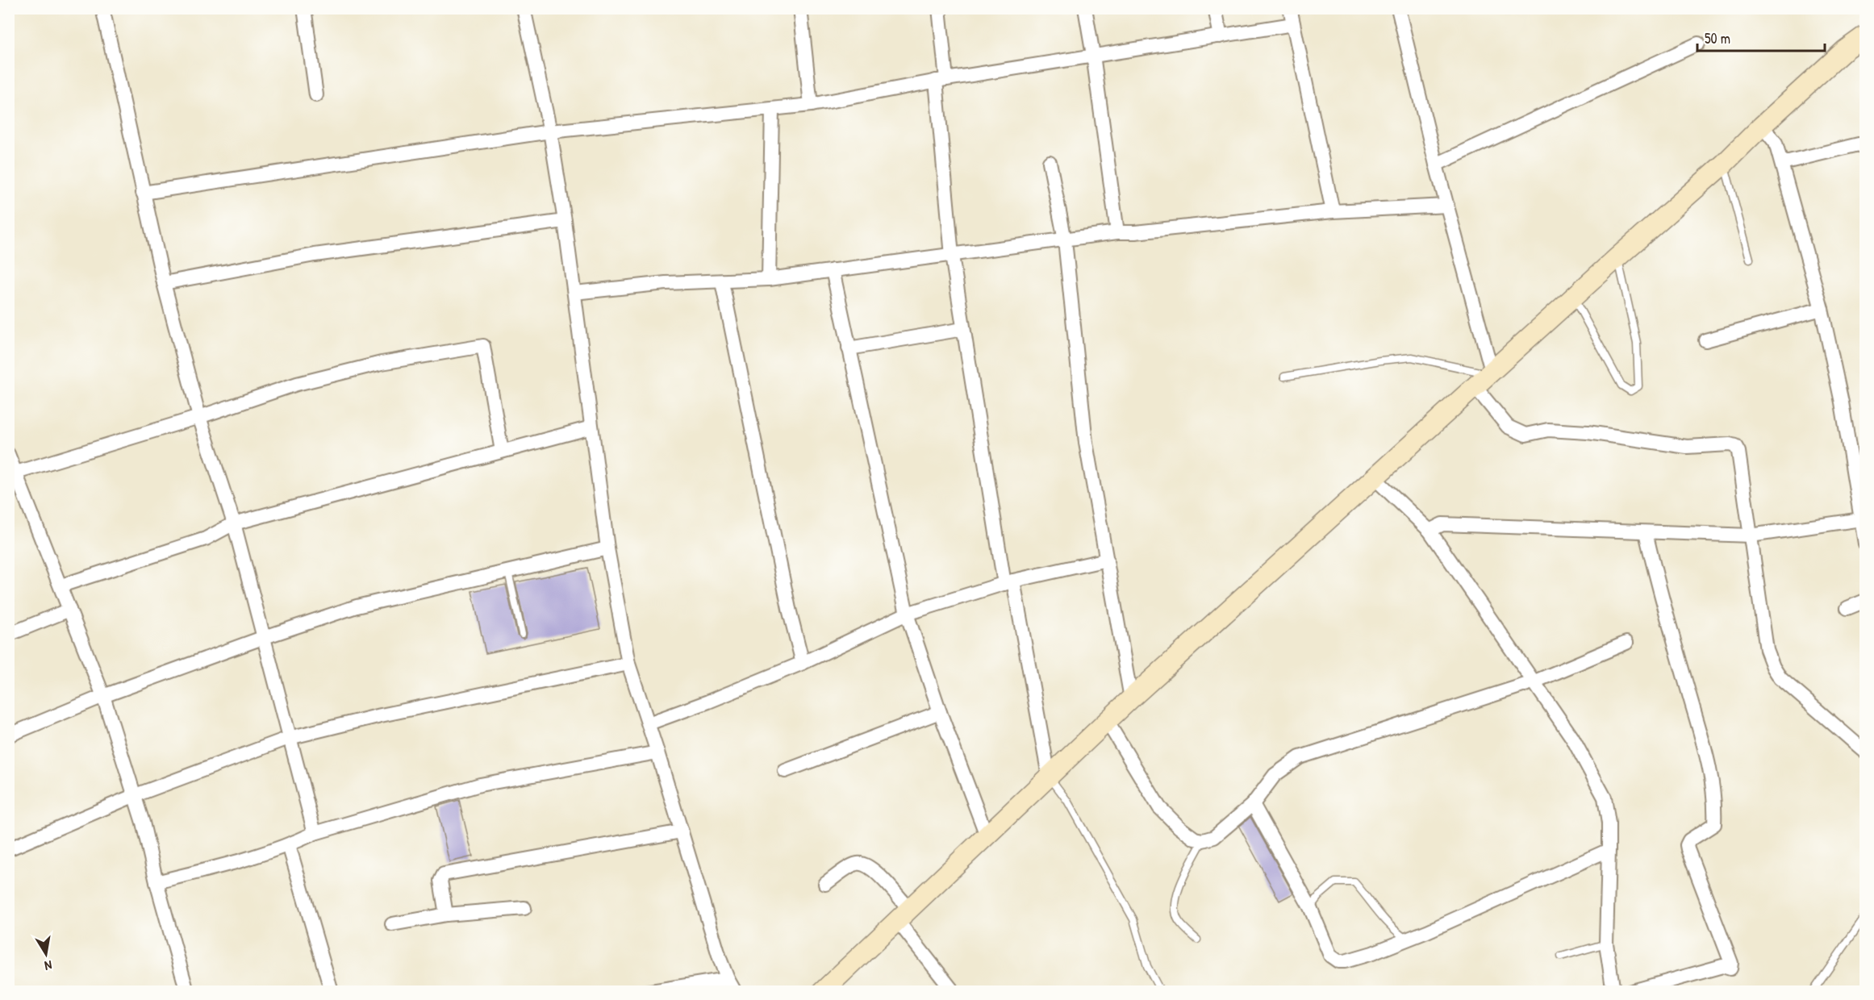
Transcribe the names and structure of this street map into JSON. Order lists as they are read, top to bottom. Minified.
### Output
{"scale_bar":"50 m","north":"bottom"}
